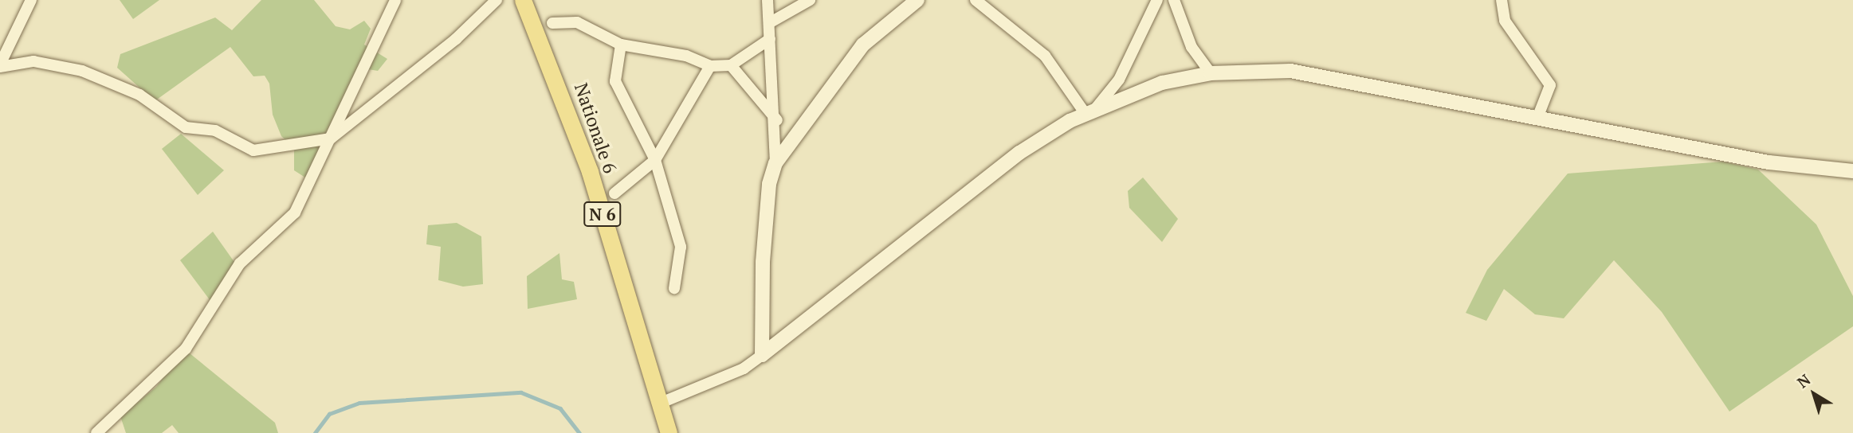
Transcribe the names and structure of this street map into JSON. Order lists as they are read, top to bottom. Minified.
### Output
{"streets":{"main road":["Nationale 6","N 6"]},"north":"top left"}
